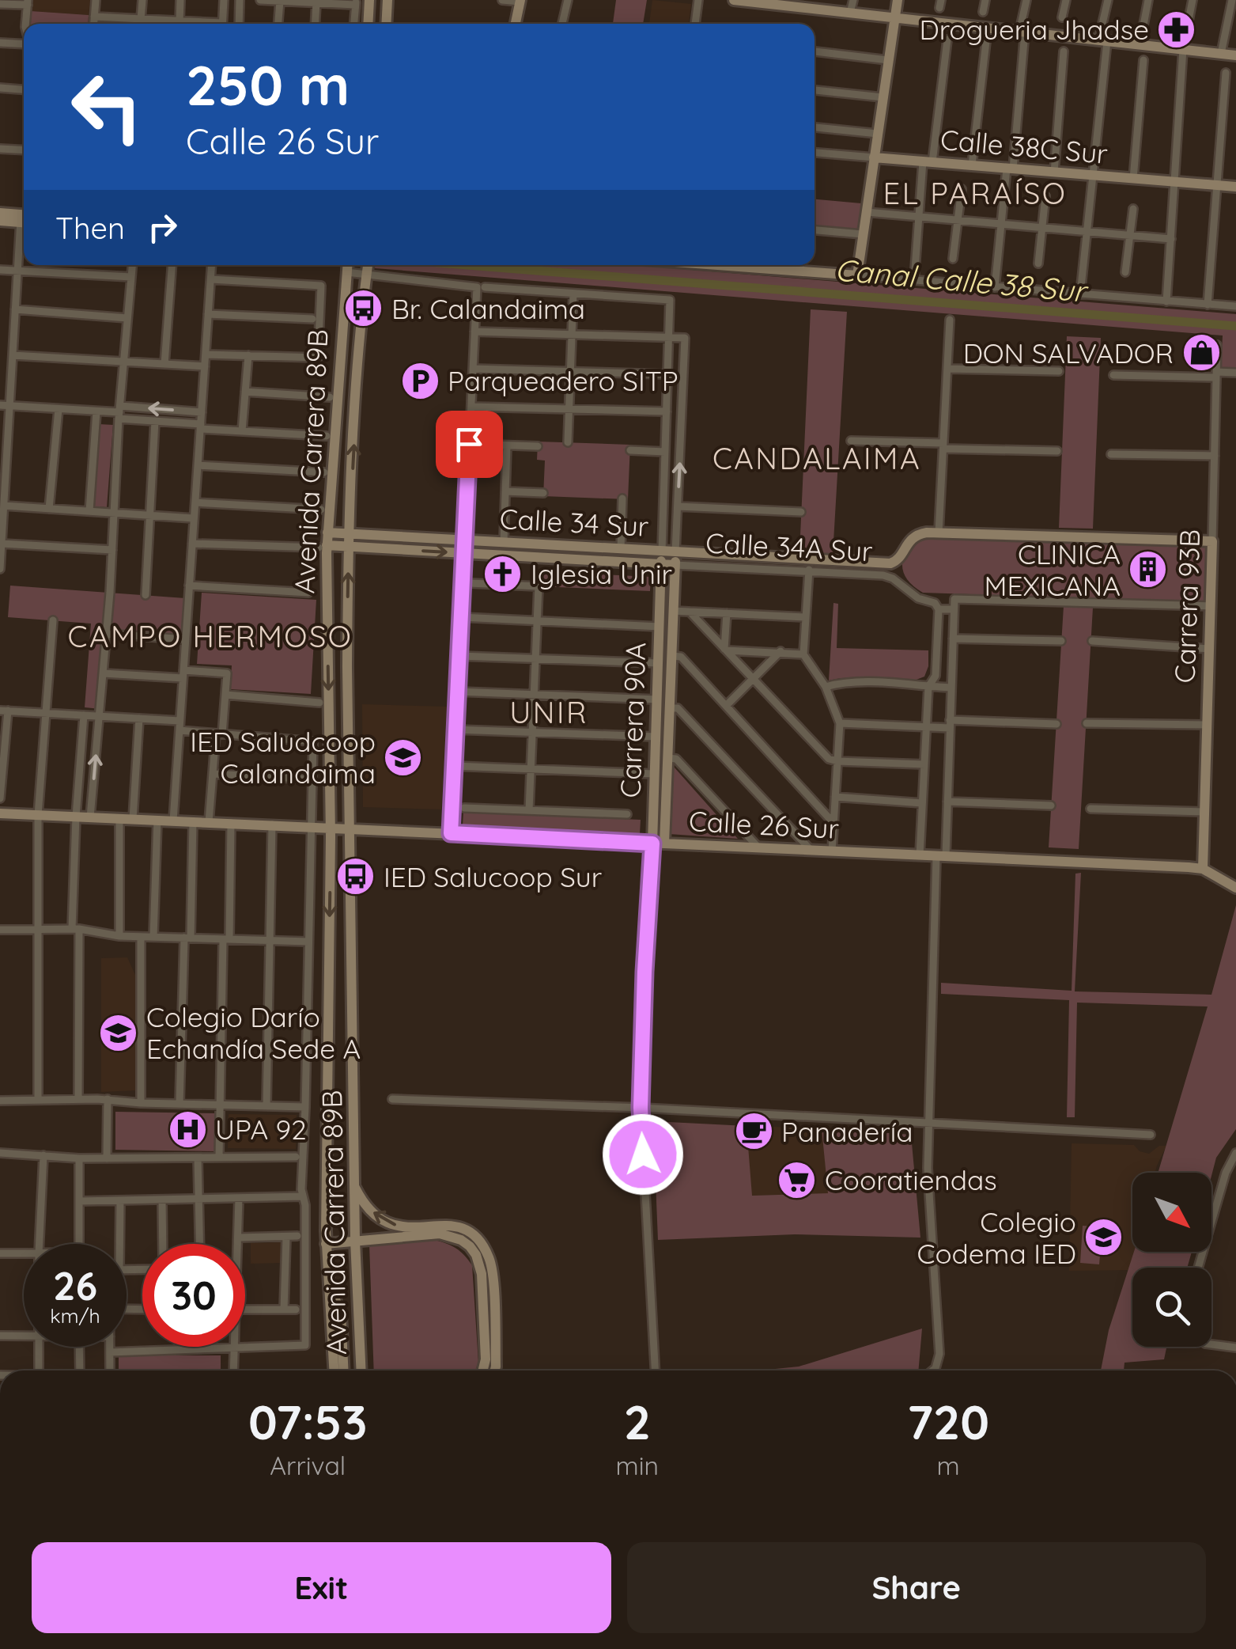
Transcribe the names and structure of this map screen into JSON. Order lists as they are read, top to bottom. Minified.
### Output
{"streets":{"street":["Calle 38C Sur","Avenida Carrera 89B","Calle 34 Sur","Calle 34A Sur","Carrera 93B","Carrera 90A","Calle 26 Sur"]},"crossings":[["Avenida Carrera 89B","Calle 34 Sur"],["Avenida Carrera 89B","Calle 34A Sur"],["Avenida Carrera 89B","Calle 26 Sur"],["Calle 34 Sur","Calle 34A Sur"],["Calle 34 Sur","Carrera 90A"],["Calle 34A Sur","Carrera 93B"],["Calle 34A Sur","Carrera 90A"],["Carrera 93B","Calle 26 Sur"],["Carrera 90A","Calle 26 Sur"]],"districts":["EL PARAÍSO","CANDALAIMA","CAMPO HERMOSO","UNIR"],"water":["Canal Calle 38 Sur"],"places":{"pharmacy":["Drogueria Jhadse"],"bus stop":["Br. Calandaima","IED Salucoop Sur"],"shop":["DON SALVADOR"],"parking":["Parqueadero SITP"],"building":["CLINICA MEXICANA"],"church":["Iglesia Unir"],"school or university":["IED Saludcoop Calandaima","Colegio Darío Echandía Sede A","Colegio Codema IED"],"hospital":["UPA 92"],"cafe":["Panadería"],"supermarket":["Cooratiendas"]},"north":"bottom right","page":{"turn":["250 m","Calle 26 Sur"],"then":"Then","speed":"26 km/h","limit":"30","eta":["07:53","Arrival","2","min","720","m"],"buttons":["Exit","Share"]}}
